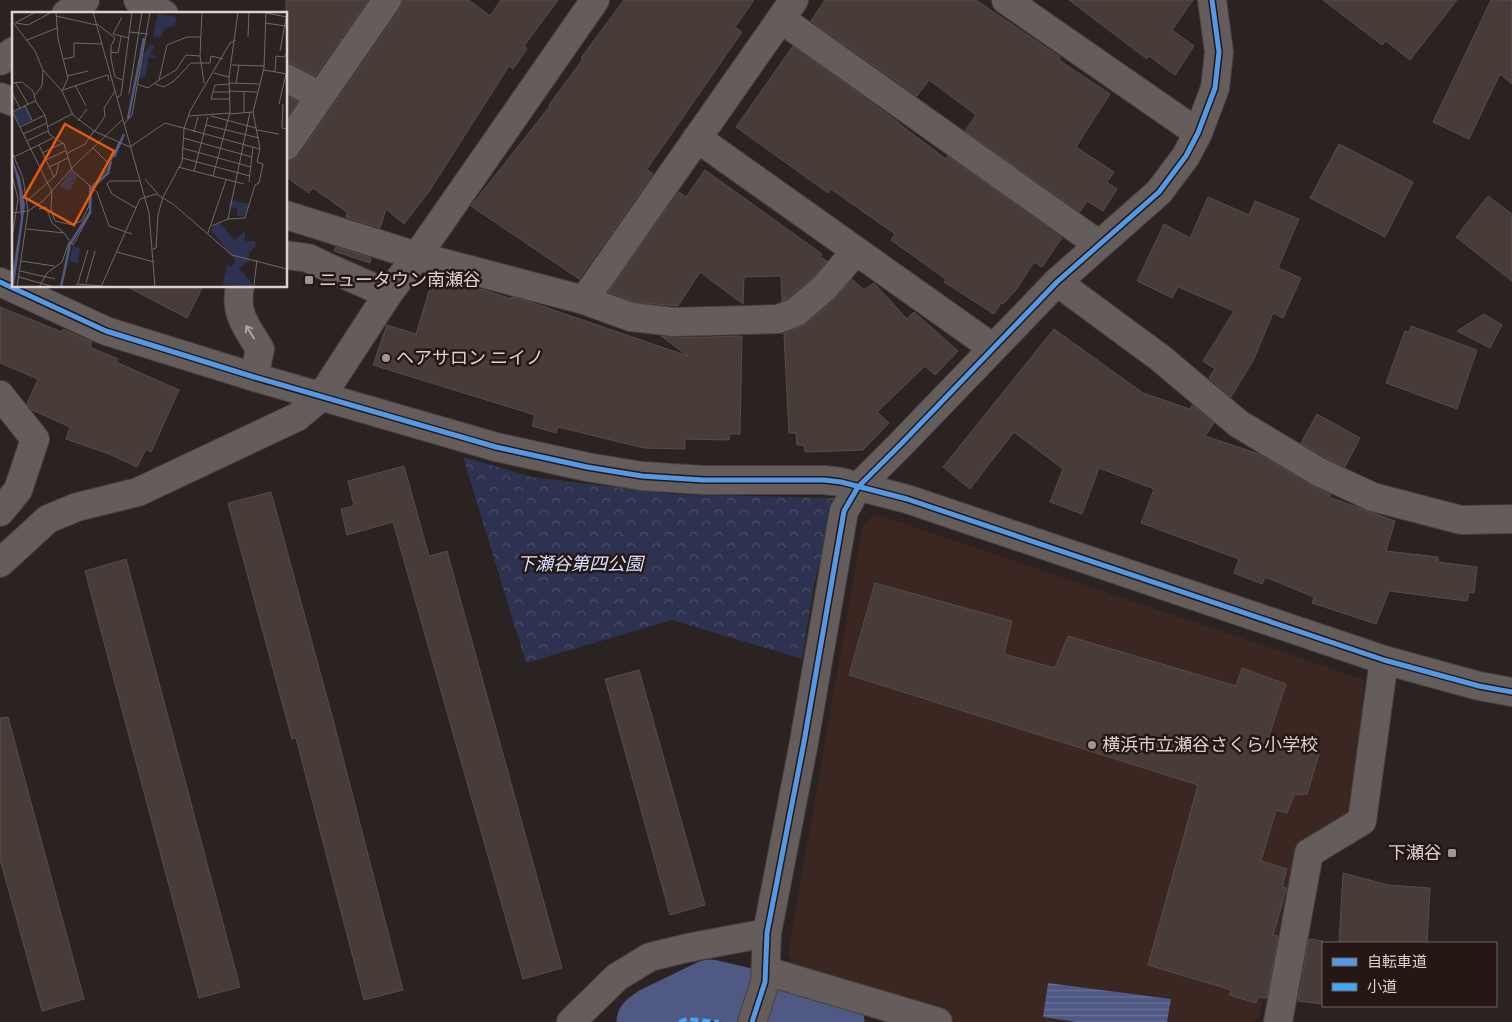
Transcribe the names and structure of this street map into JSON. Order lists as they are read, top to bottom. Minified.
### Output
{"parks":["下瀬谷第四公園"],"places":{"transit":["ニュータウン南瀬谷","下瀬谷"],"other":["ヘアサロン ニイノ","横浜市立瀬谷さくら小学校"]},"legend":["自転車道","小道"]}
